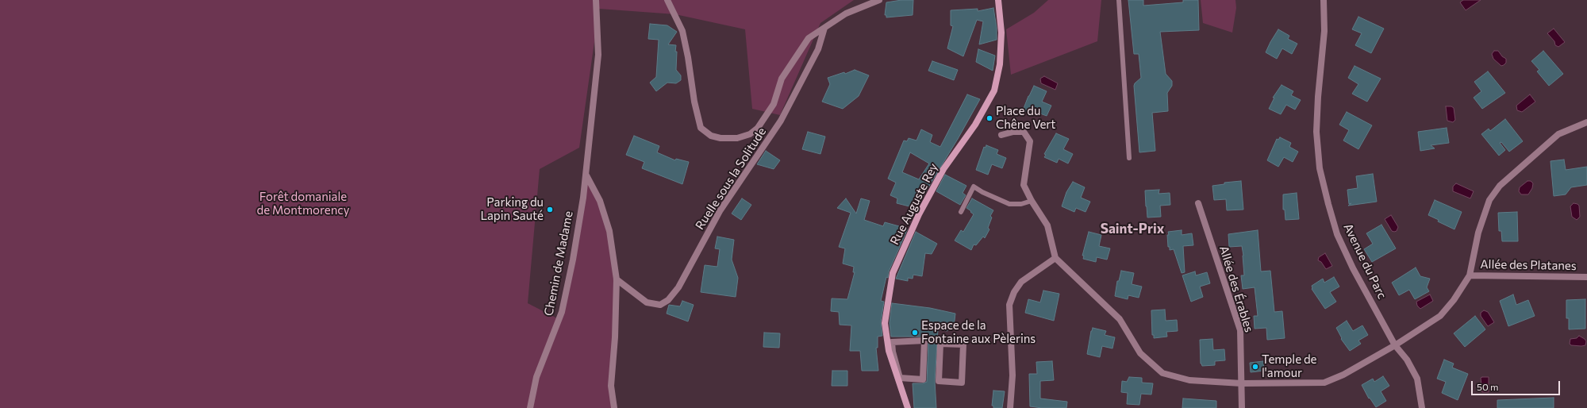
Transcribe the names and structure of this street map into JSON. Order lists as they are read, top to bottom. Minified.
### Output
{"streets":{"street":["Ruelle sous la Solitude","Rue Auguste Rey","Avenue du Parc","Chemin de Madame","Allée des Platanes","Allée des Érables"]},"districts":["Saint-Prix"],"parks":["Forêt domaniale de Montmorency"],"places":["Place du Chêne Vert","Parking du Lapin Sauté","Espace de la Fontaine aux Pèlerins","Temple de l'amour"],"scale_bar":"50 m"}
